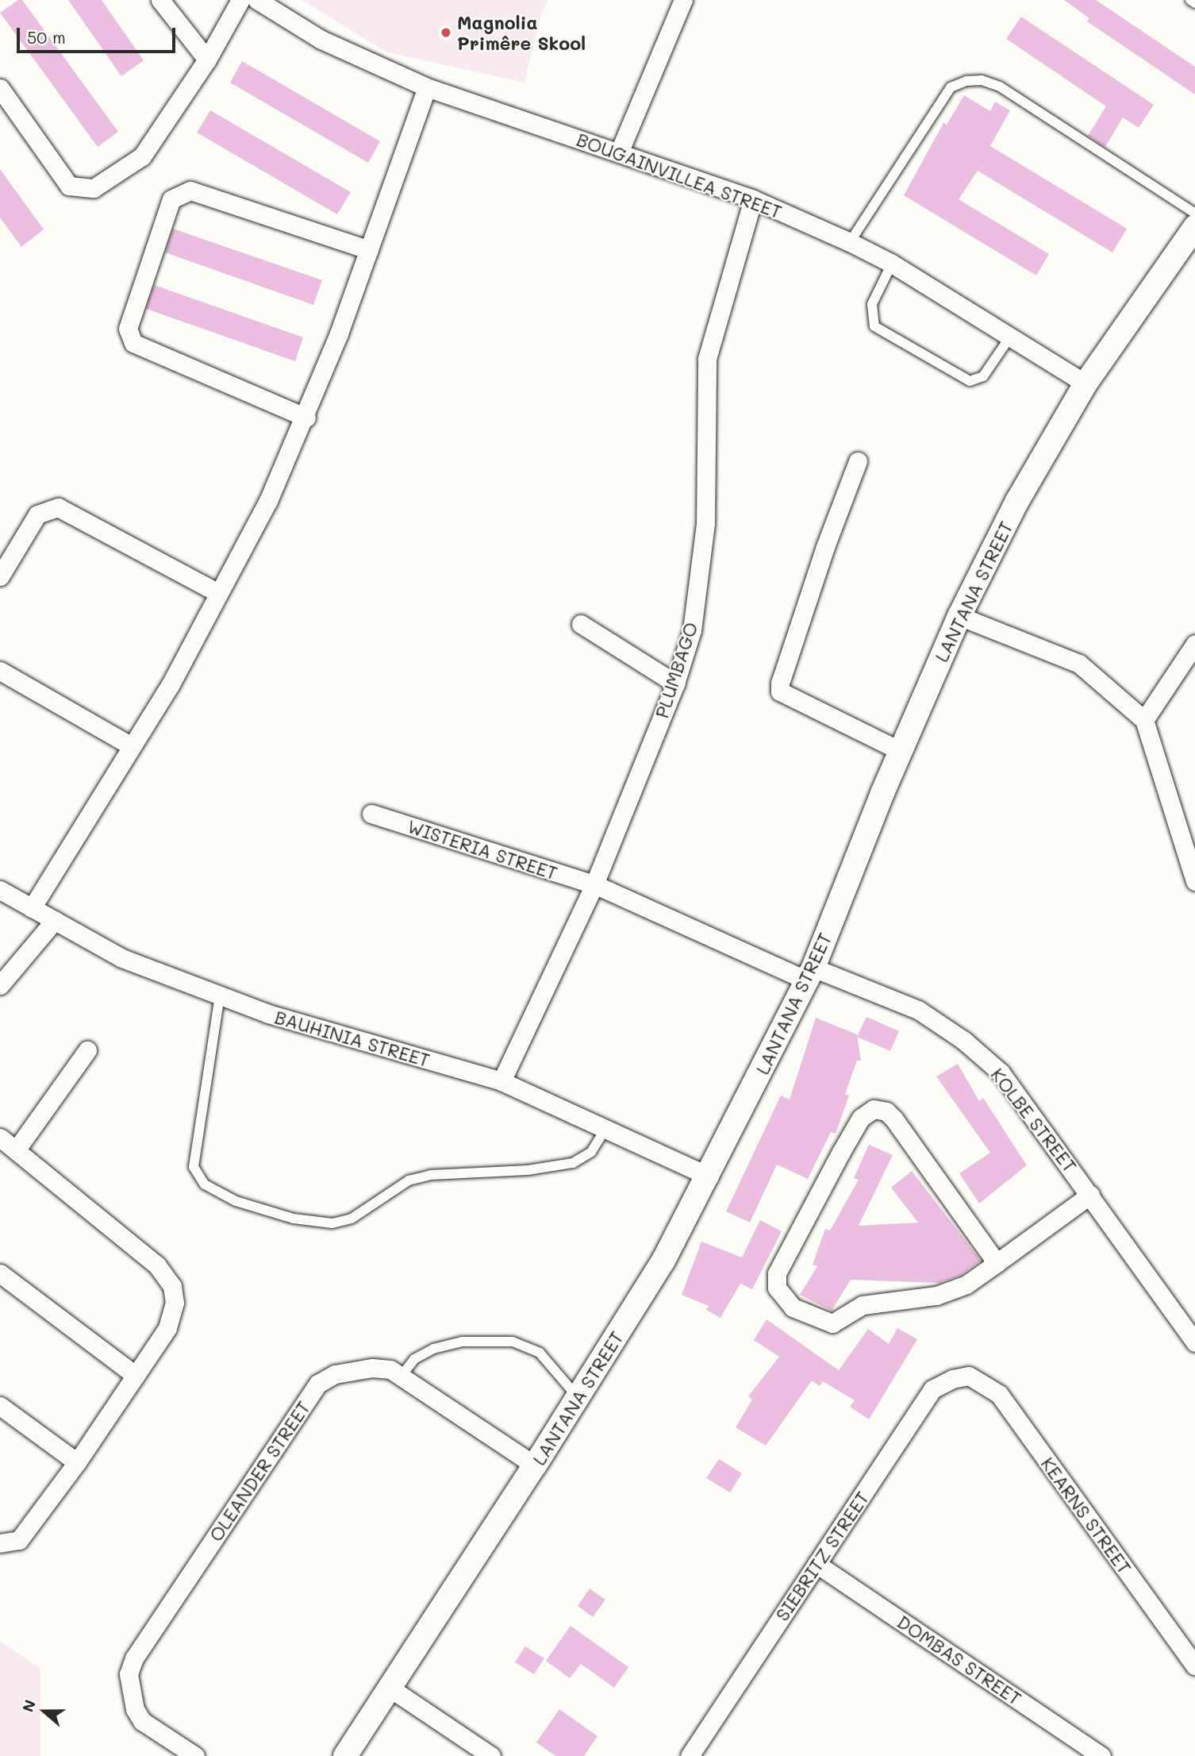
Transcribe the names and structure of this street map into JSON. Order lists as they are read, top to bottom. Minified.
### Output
{"streets":{"street":["BOUGAINVILLEA STREET","LANTANA STREET","PLUMBAGO","WISTERIA STREET","BAUHINIA STREET","KOLBE STREET","OLEANDER STREET","KEARNS STREET","SIEBRITZ STREET","DOMBAS STREET"]},"crossings":[["BOUGAINVILLEA STREET","LANTANA STREET"],["BOUGAINVILLEA STREET","PLUMBAGO"],["LANTANA STREET","WISTERIA STREET"],["LANTANA STREET","BAUHINIA STREET"],["LANTANA STREET","KOLBE STREET"],["LANTANA STREET","OLEANDER STREET"],["PLUMBAGO","WISTERIA STREET"],["PLUMBAGO","BAUHINIA STREET"],["WISTERIA STREET","KOLBE STREET"],["KEARNS STREET","SIEBRITZ STREET"],["SIEBRITZ STREET","DOMBAS STREET"]],"places":["Magnolia Primêre Skool"],"scale_bar":"50 m","north":"left"}
